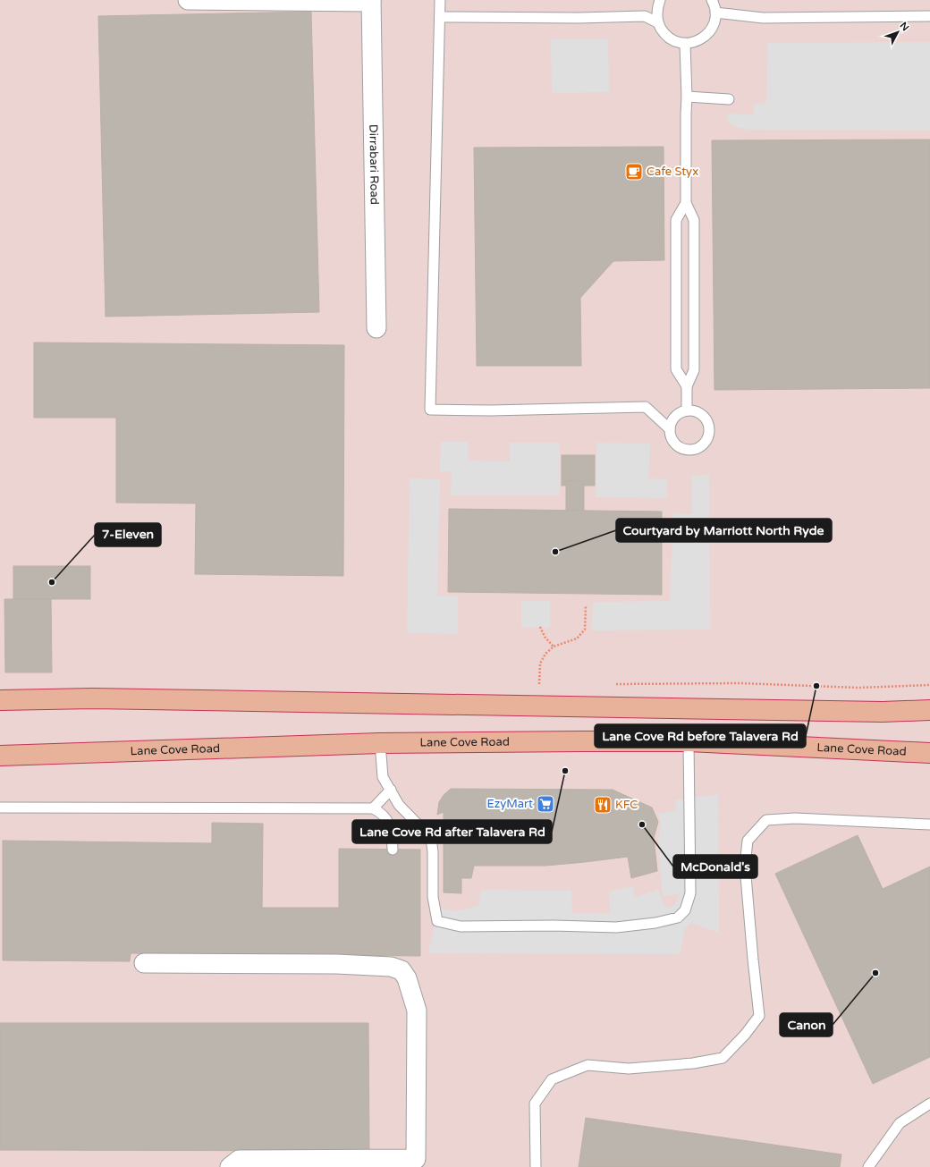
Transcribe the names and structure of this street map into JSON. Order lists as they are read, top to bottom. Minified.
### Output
{"streets":{"highway":["Lane Cove Road"],"street":["Dirrabari Road"]},"places":{"cafe":["Cafe Styx"],"other":["Courtyard by Marriott North Ryde","7-Eleven","Lane Cove Rd before Talavera Rd","Lane Cove Rd after Talavera Rd","McDonald's","Canon"],"supermarket":["EzyMart"],"restaurant":["KFC"]},"north":"top right"}
